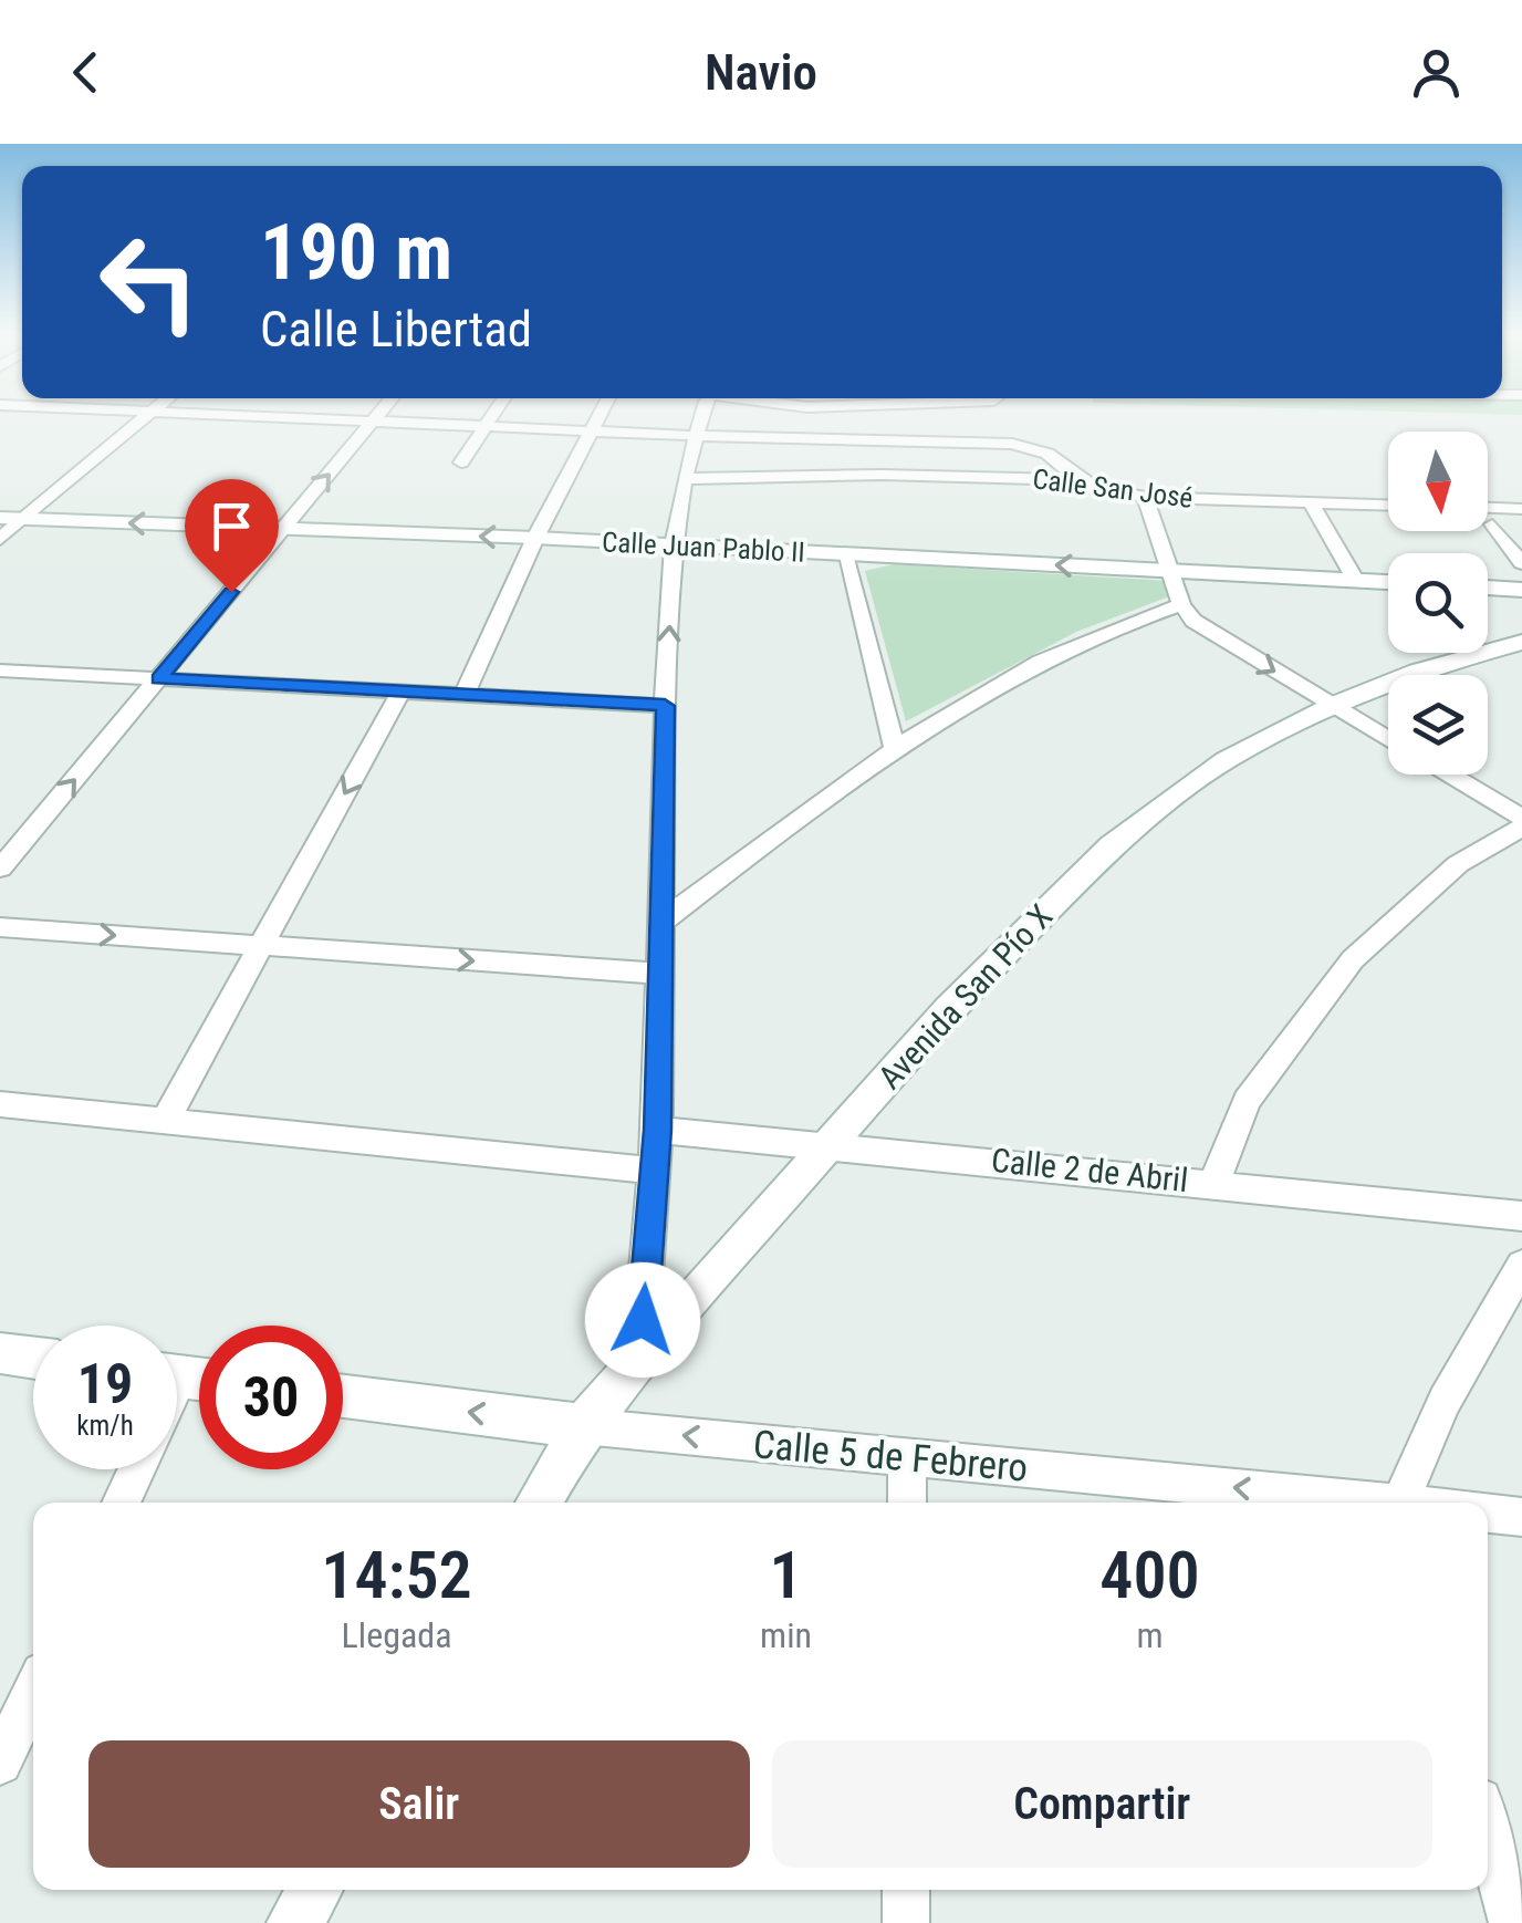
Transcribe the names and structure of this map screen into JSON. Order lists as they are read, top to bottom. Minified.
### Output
{"streets":{"street":["Calle San José","Calle Juan Pablo II","Avenida San Pío X","Calle 2 de Abril","Calle 5 de Febrero"]},"crossings":[["Avenida San Pío X","Calle 2 de Abril"],["Avenida San Pío X","Calle 5 de Febrero"]],"one_way":["Calle 5 de Febrero"],"north":"bottom","page":{"header":"Navio","turn":["190 m","Calle Libertad"],"speed":"19 km/h","limit":"30","eta":["14:52","Llegada","1","min","400","m"],"buttons":["Salir","Compartir"]}}
